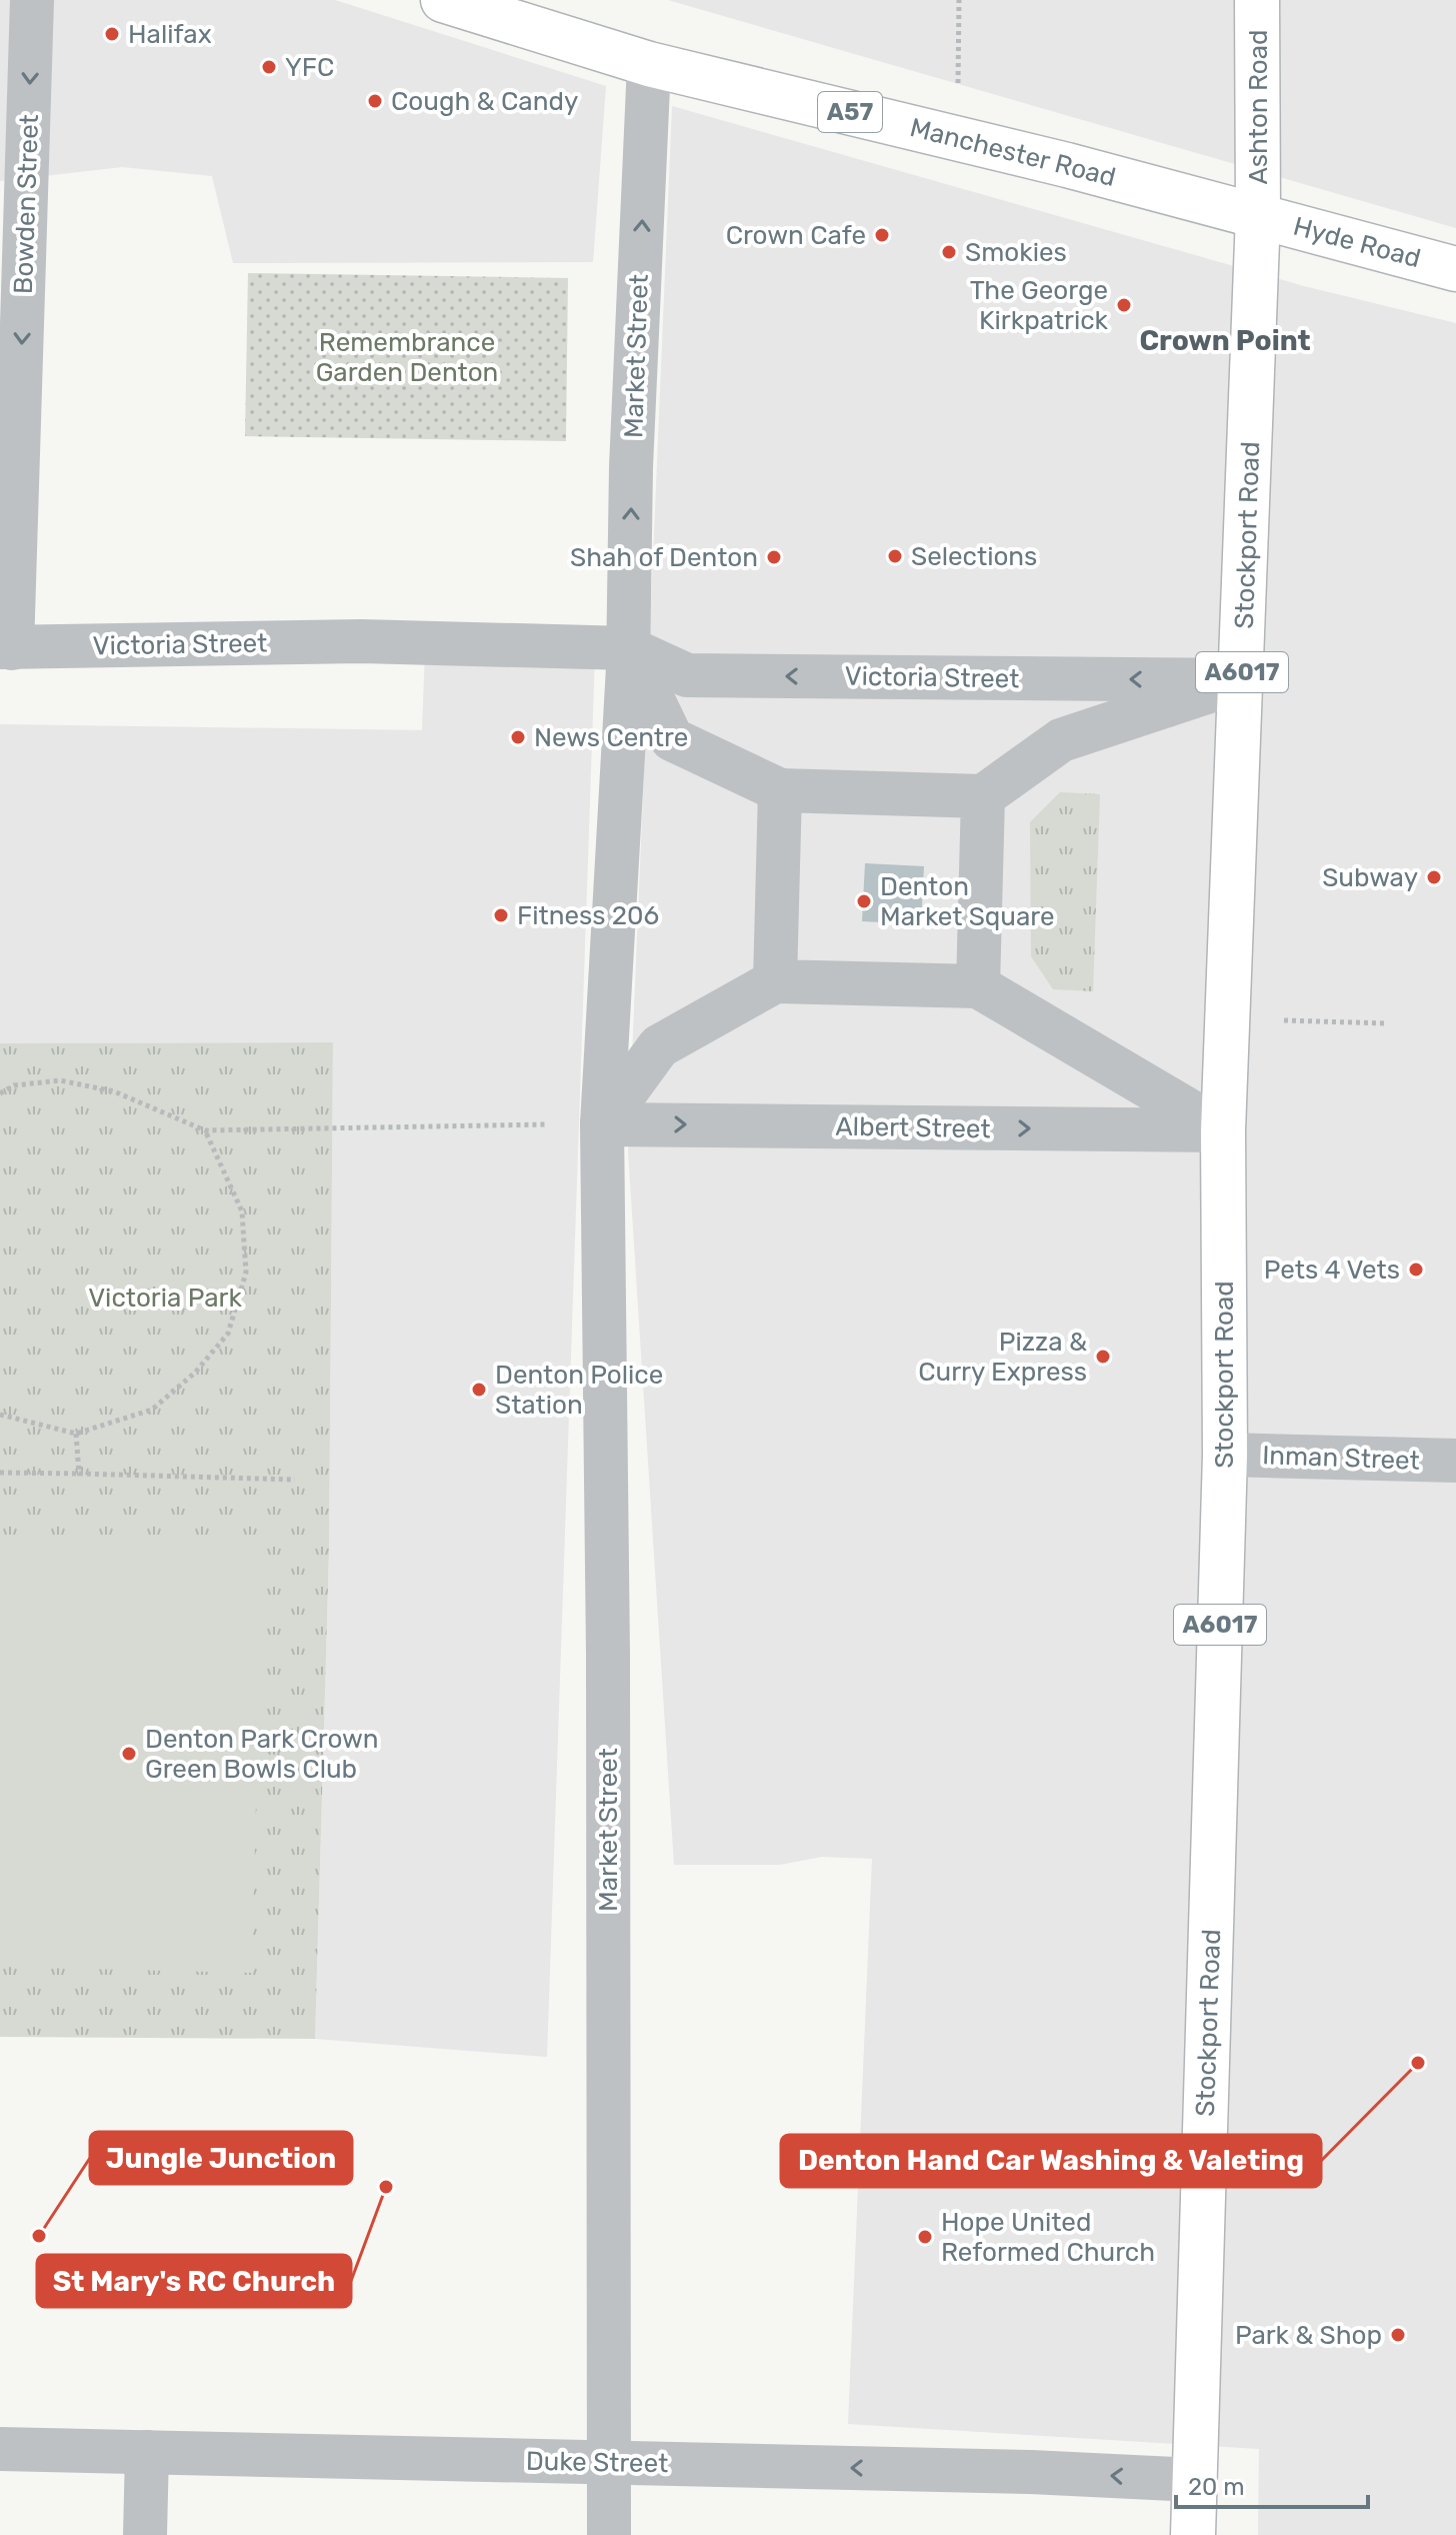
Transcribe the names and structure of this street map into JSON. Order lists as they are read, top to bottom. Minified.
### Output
{"streets":{"main road":["Ashton Road","A57","Manchester Road","Hyde Road","Stockport Road","A6017"],"street":["Bowden Street","Market Street","Victoria Street","Albert Street","Inman Street","Duke Street"]},"crossings":[["Ashton Road","Manchester Road"],["Ashton Road","Hyde Road"],["Ashton Road","Stockport Road"],["Manchester Road","Hyde Road"],["Manchester Road","Market Street"],["Manchester Road","Stockport Road"],["Bowden Street","Victoria Street"],["Hyde Road","Stockport Road"],["Market Street","Victoria Street"],["Market Street","Albert Street"],["Market Street","Duke Street"],["Stockport Road","Victoria Street"],["Stockport Road","Albert Street"],["Stockport Road","Inman Street"],["Stockport Road","Duke Street"]],"one_way":["Bowden Street","Duke Street"],"districts":["Crown Point"],"parks":["Remembrance Garden Denton","Victoria Park"],"places":["Halifax","YFC","Cough & Candy","Crown Cafe","Smokies","The George Kirkpatrick","Selections","Shah of Denton","News Centre","Subway","Denton Market Square","Fitness 206","Pets 4 Vets","Pizza & Curry Express","Denton Police Station","Denton Park Crown Green Bowls Club","Denton Hand Car Washing & Valeting","St Mary's RC Church","Jungle Junction","Hope United Reformed Church","Park & Shop"],"scale_bar":"20 m"}
